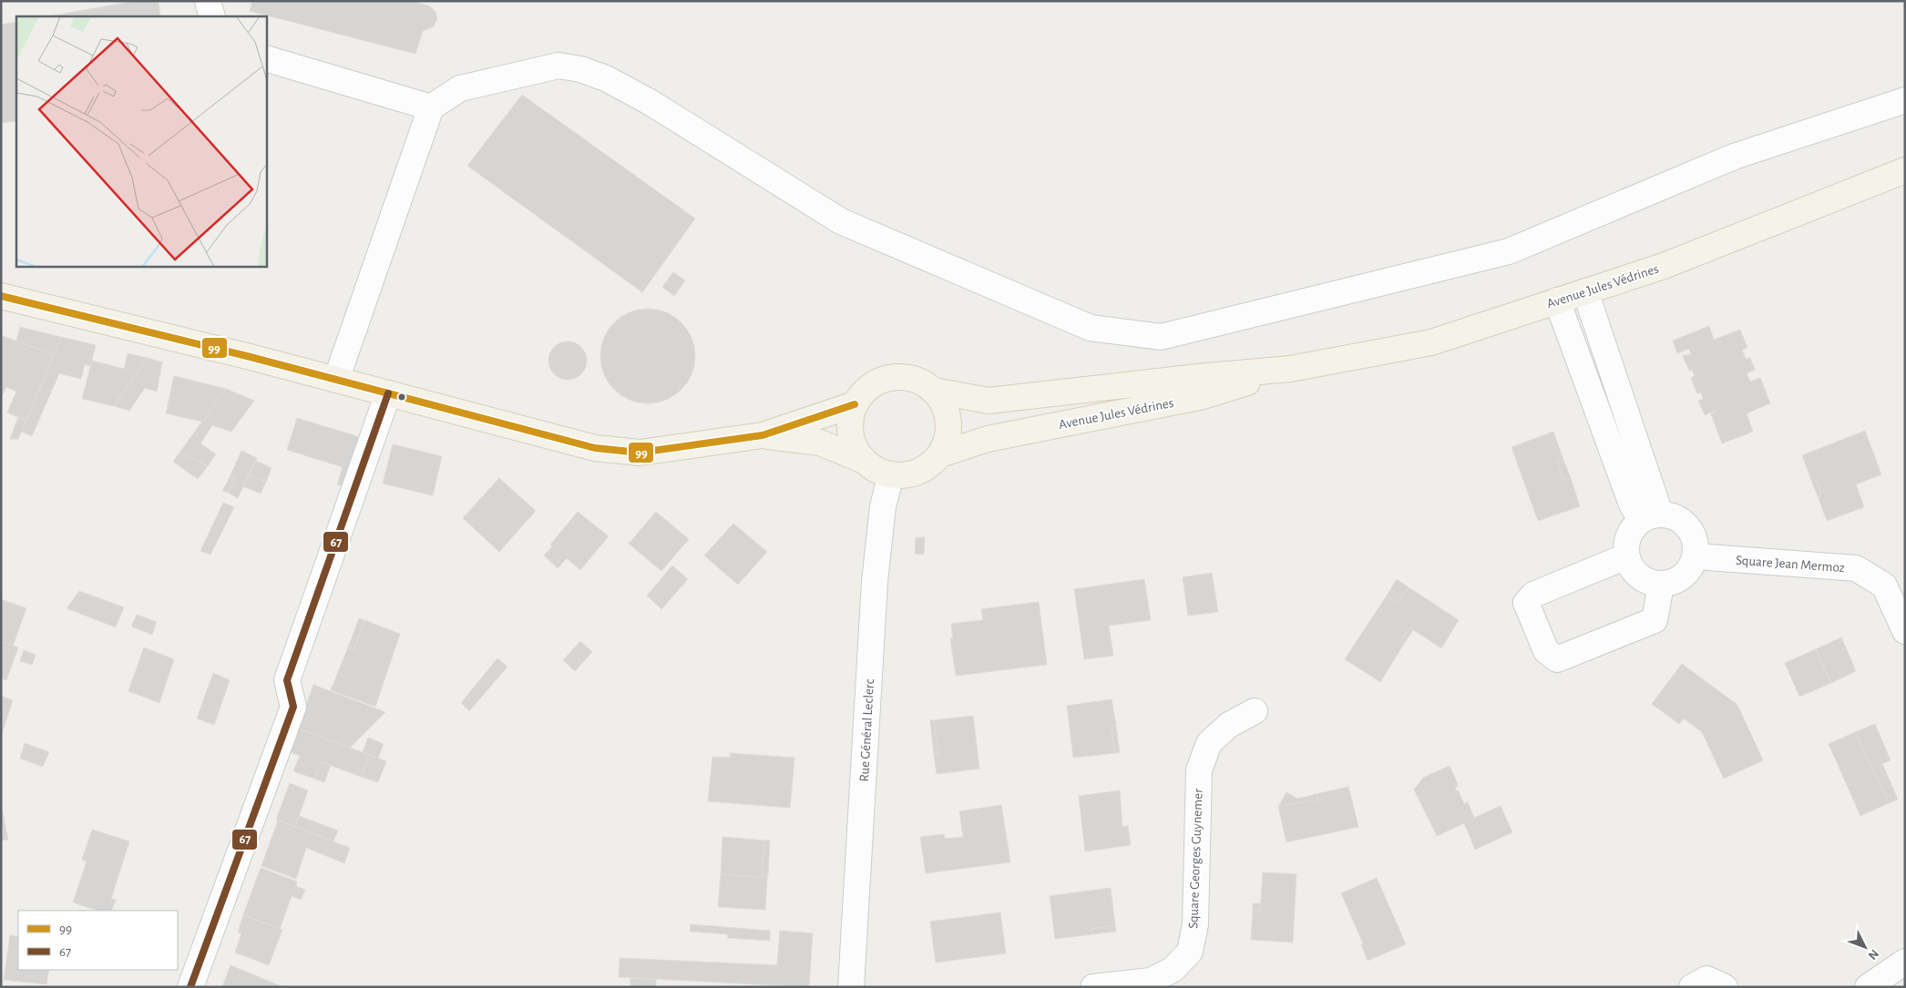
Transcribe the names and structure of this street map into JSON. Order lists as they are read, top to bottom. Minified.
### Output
{"streets":{"main road":["Avenue Jules Védrines"],"street":["Square Jean Mermoz","Rue Général Leclerc","Square Georges Guynemer"]},"crossings":[["Avenue Jules Védrines","Rue Général Leclerc"]],"lines":["transit line 99","transit line 67"],"legend":["99","67"],"north":"bottom right"}
